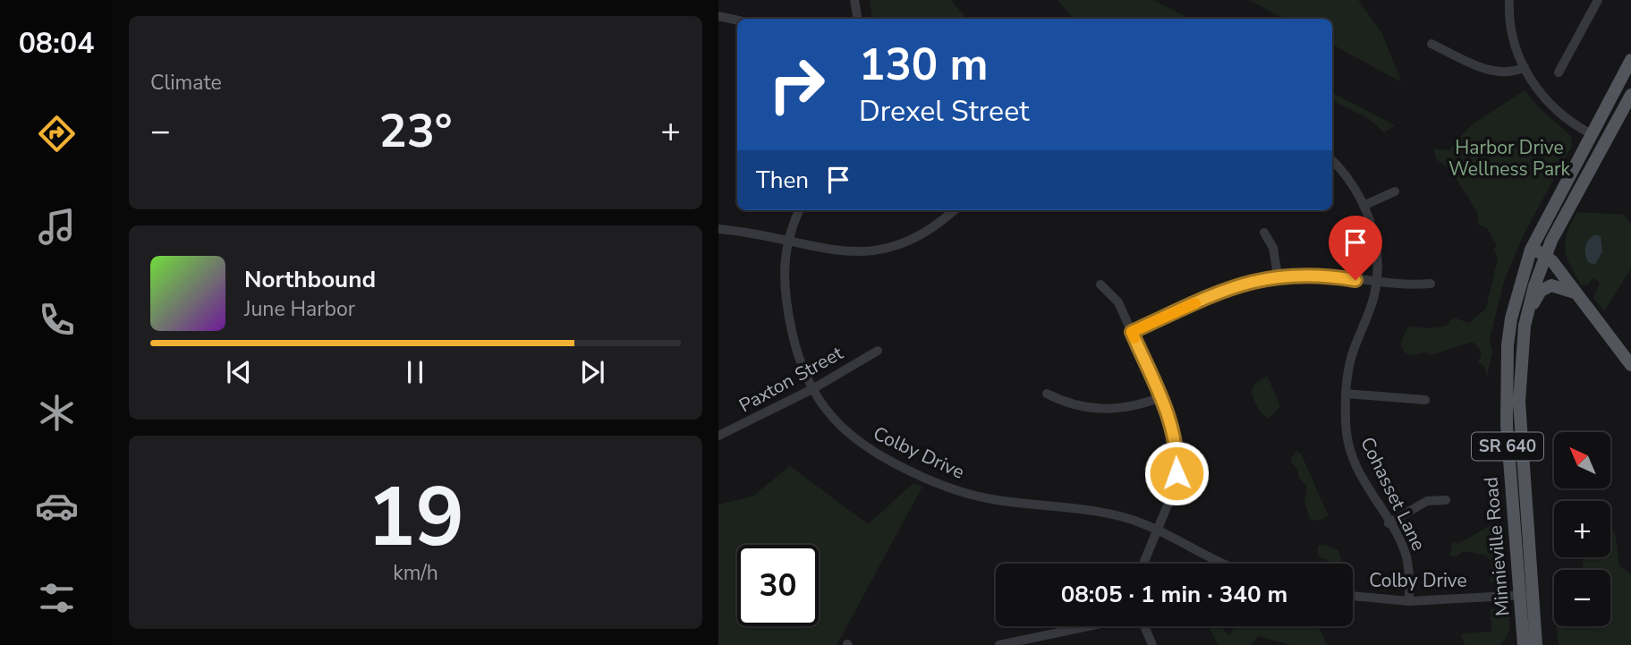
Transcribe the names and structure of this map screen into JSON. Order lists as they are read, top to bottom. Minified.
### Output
{"streets":{"main road":["SR 640","Minnieville Road"],"street":["Paxton Street","Colby Drive","Cohasset Lane"]},"crossings":[["Paxton Street","Colby Drive"],["Colby Drive","Cohasset Lane"],["Colby Drive","Minnieville Road"]],"parks":["Harbor Drive Wellness Park"],"north":"top left","page":{"tabs":"08:04","tile":["Climate",["19","km/h"]],"turn":["130 m","Drexel Street"],"heat":["−","23°","+"],"then":"Then","song":["Northbound","June Harbor"],"map_buttons":["+","−"],"limit":"30","trip":"08:05 · 1 min · 340 m"}}
